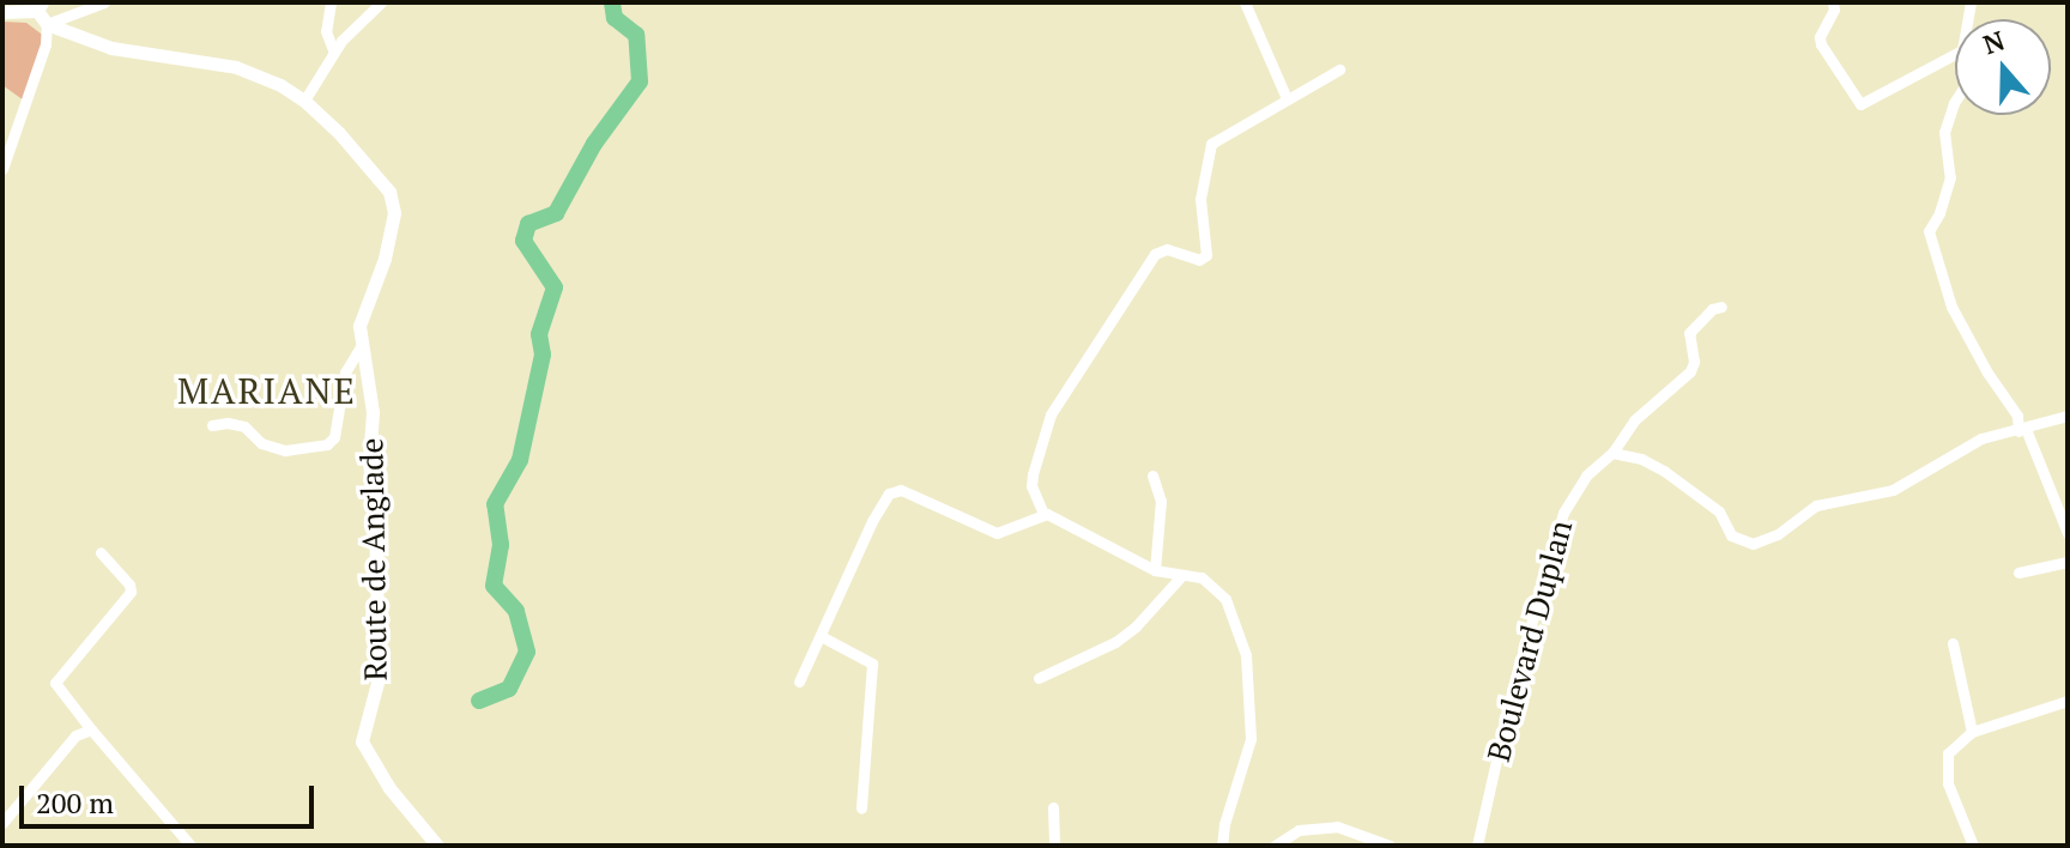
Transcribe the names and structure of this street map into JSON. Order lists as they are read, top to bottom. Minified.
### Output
{"streets":{"street":["Route de Anglade","Boulevard Duplan"]},"districts":["MARIANE"],"scale_bar":"200 m","north":"top"}
